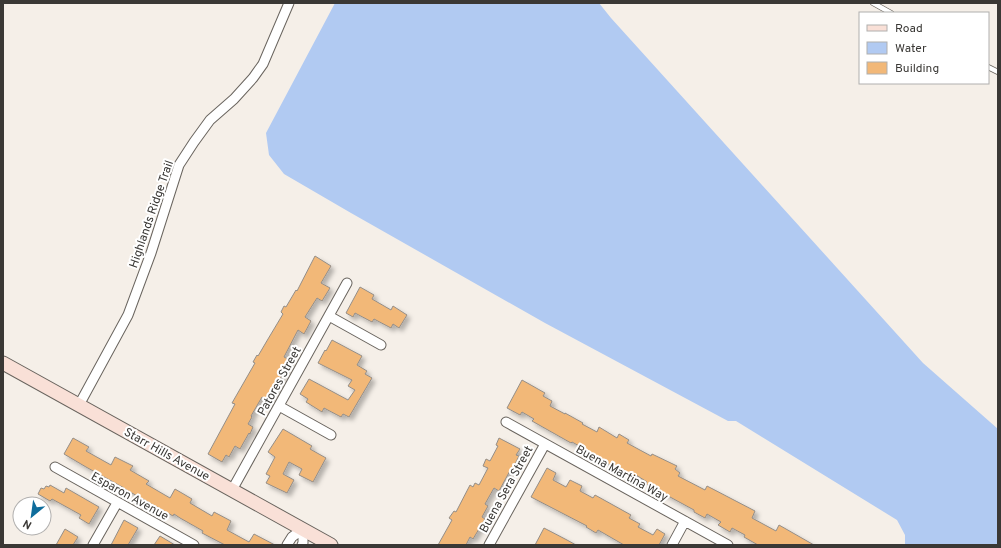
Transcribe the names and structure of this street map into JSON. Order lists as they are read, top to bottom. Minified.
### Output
{"streets":{"street":["Highlands Ridge Trail","Patores Street","Starr Hills Avenue","Buena Martina Way","Buena Sera Street","Esparon Avenue"]},"crossings":[["Highlands Ridge Trail","Starr Hills Avenue"],["Patores Street","Starr Hills Avenue"],["Buena Martina Way","Buena Sera Street"]],"legend":["Road","Water","Building"],"north":"bottom left"}
